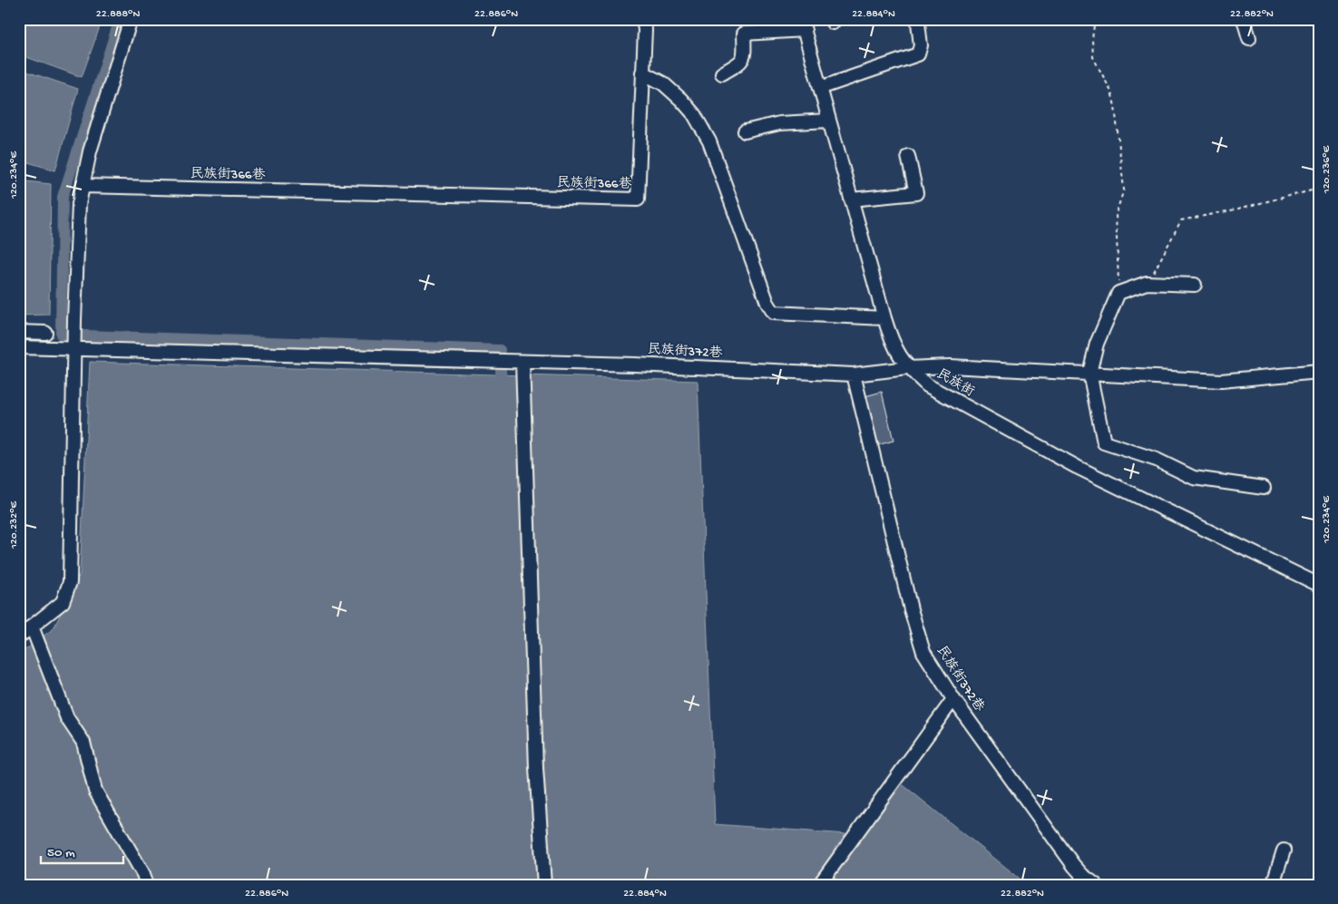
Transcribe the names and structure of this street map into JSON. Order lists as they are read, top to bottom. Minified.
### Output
{"streets":{"street":["民族街366巷","民族街372巷","民族街"]},"crossings":[["民族街372巷","民族街"]],"scale_bar":"50 m","coordinates":["22.888°N","22.886°N","22.884°N","22.882°N","120.236°E","120.234°E","120.232°E"]}
